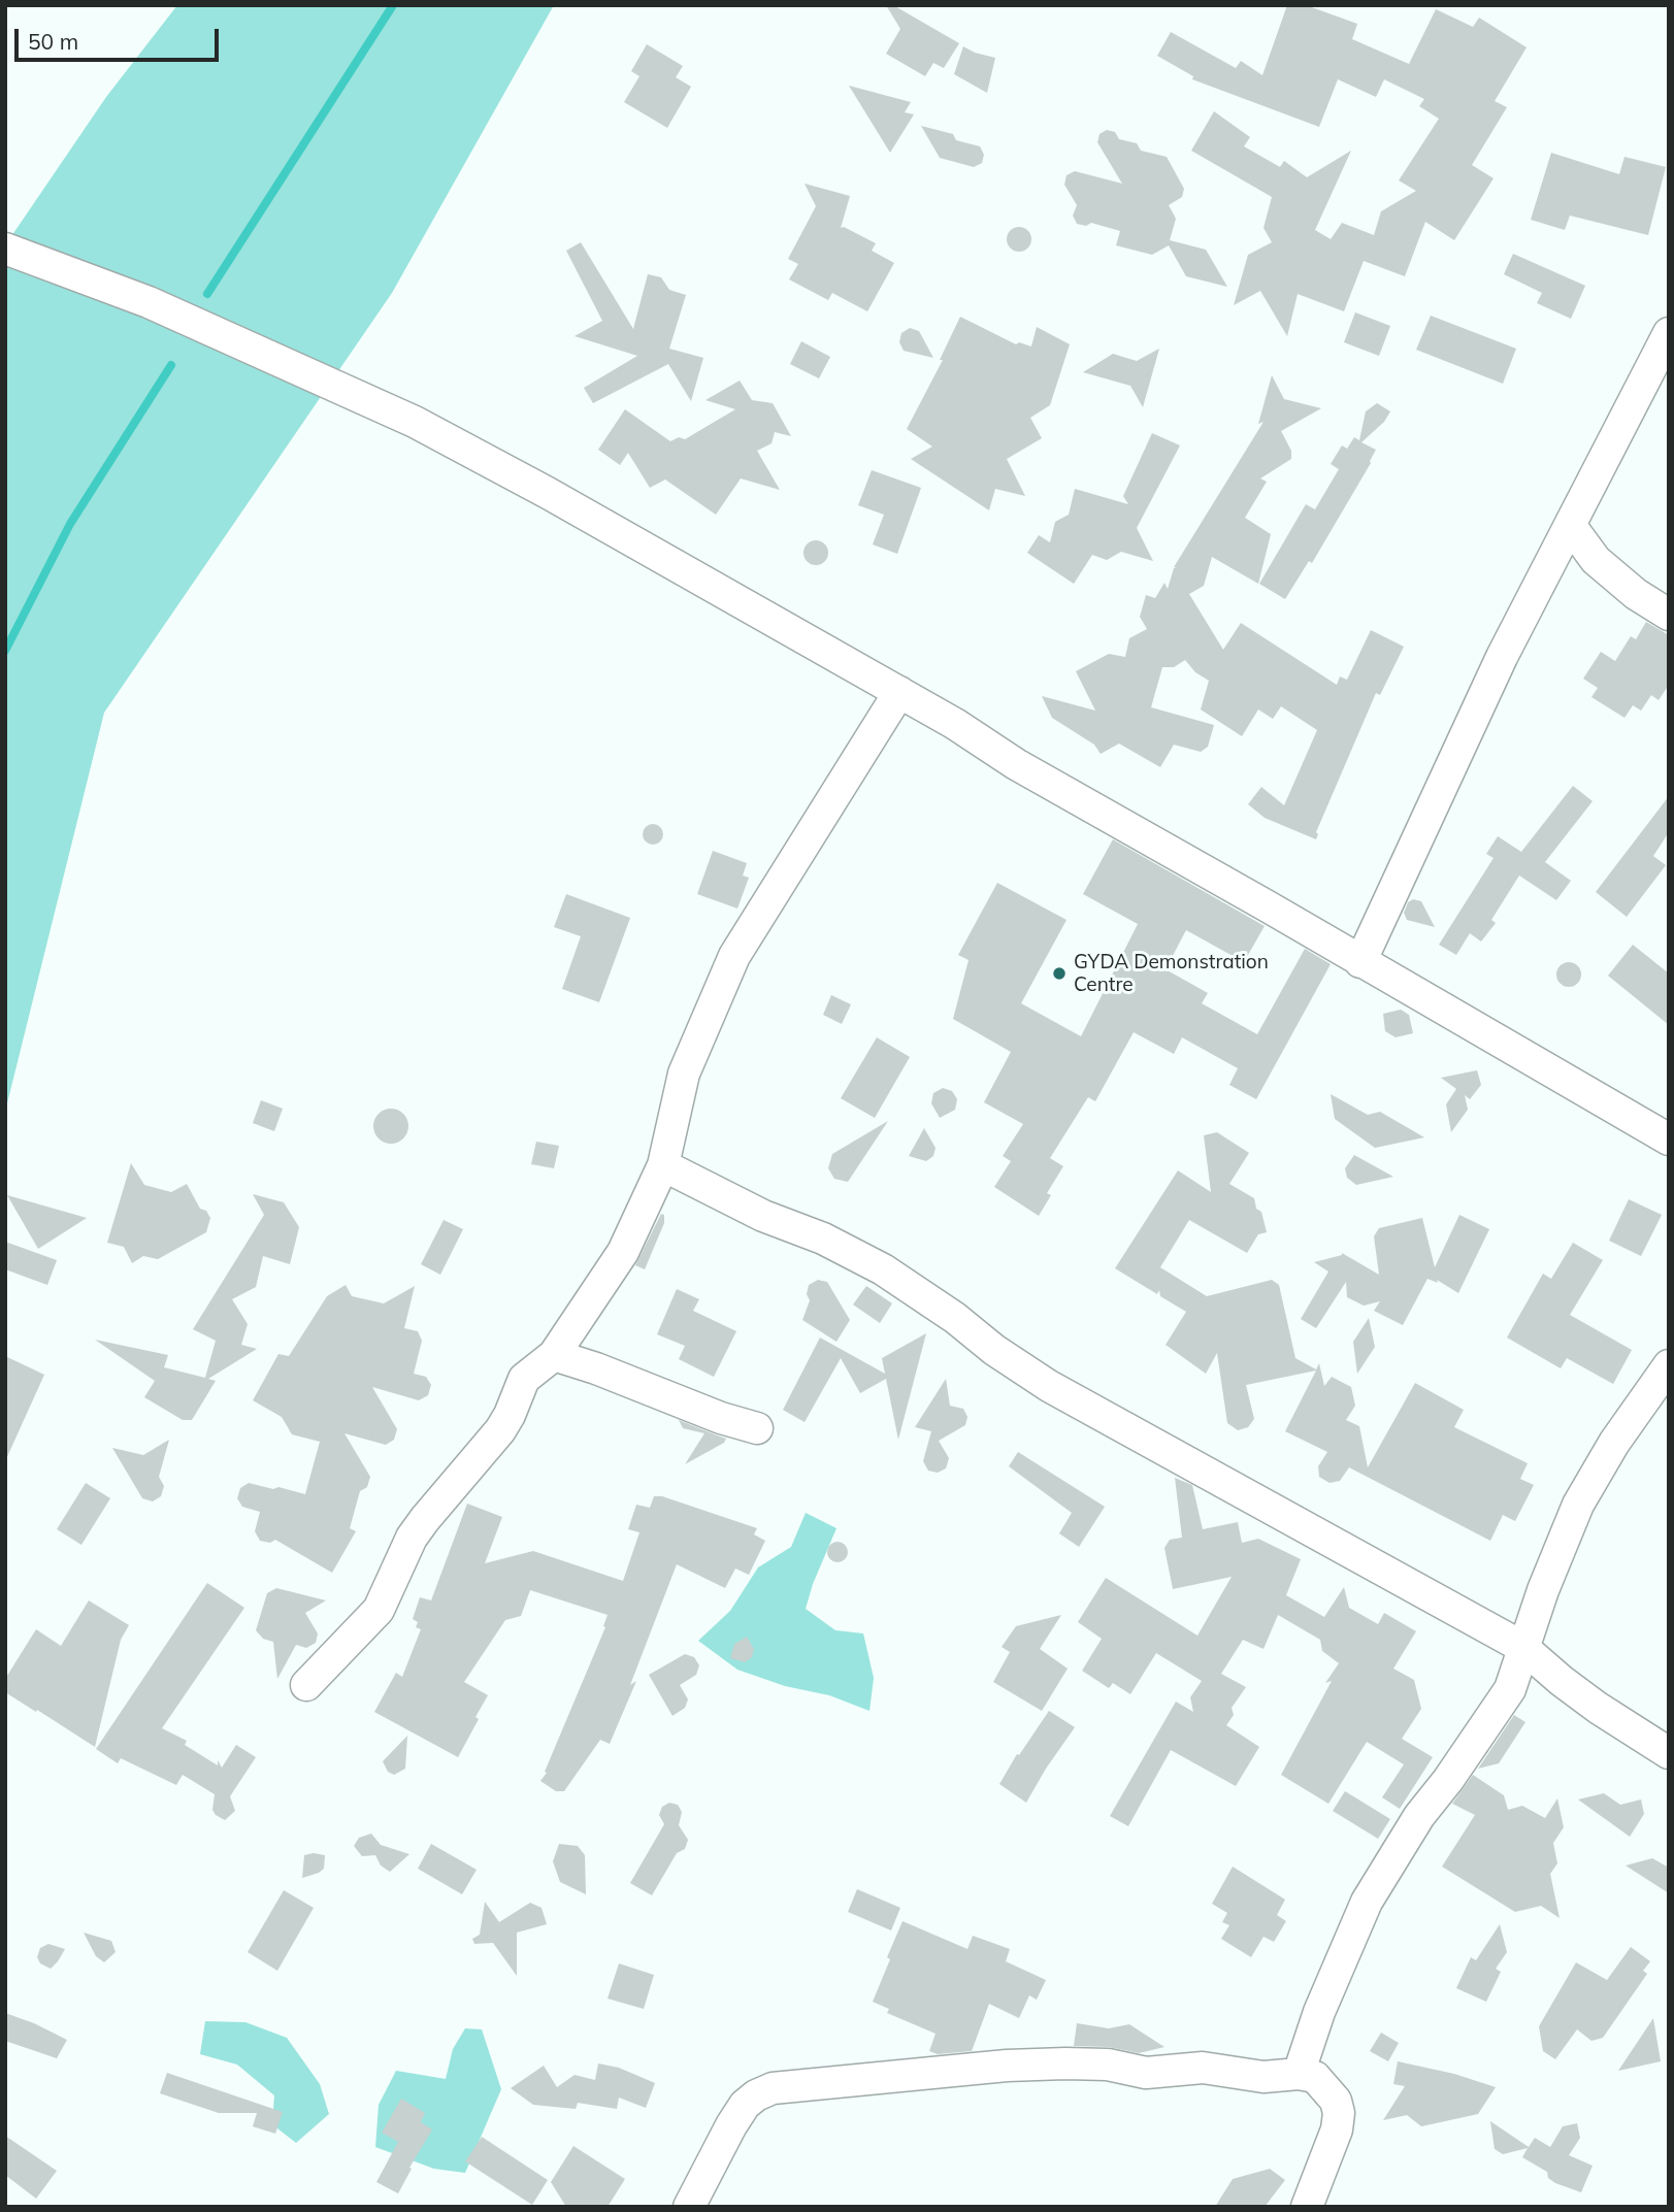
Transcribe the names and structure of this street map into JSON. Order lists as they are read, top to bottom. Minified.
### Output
{"places":["GYDA Demonstration Centre"],"scale_bar":"50 m"}
